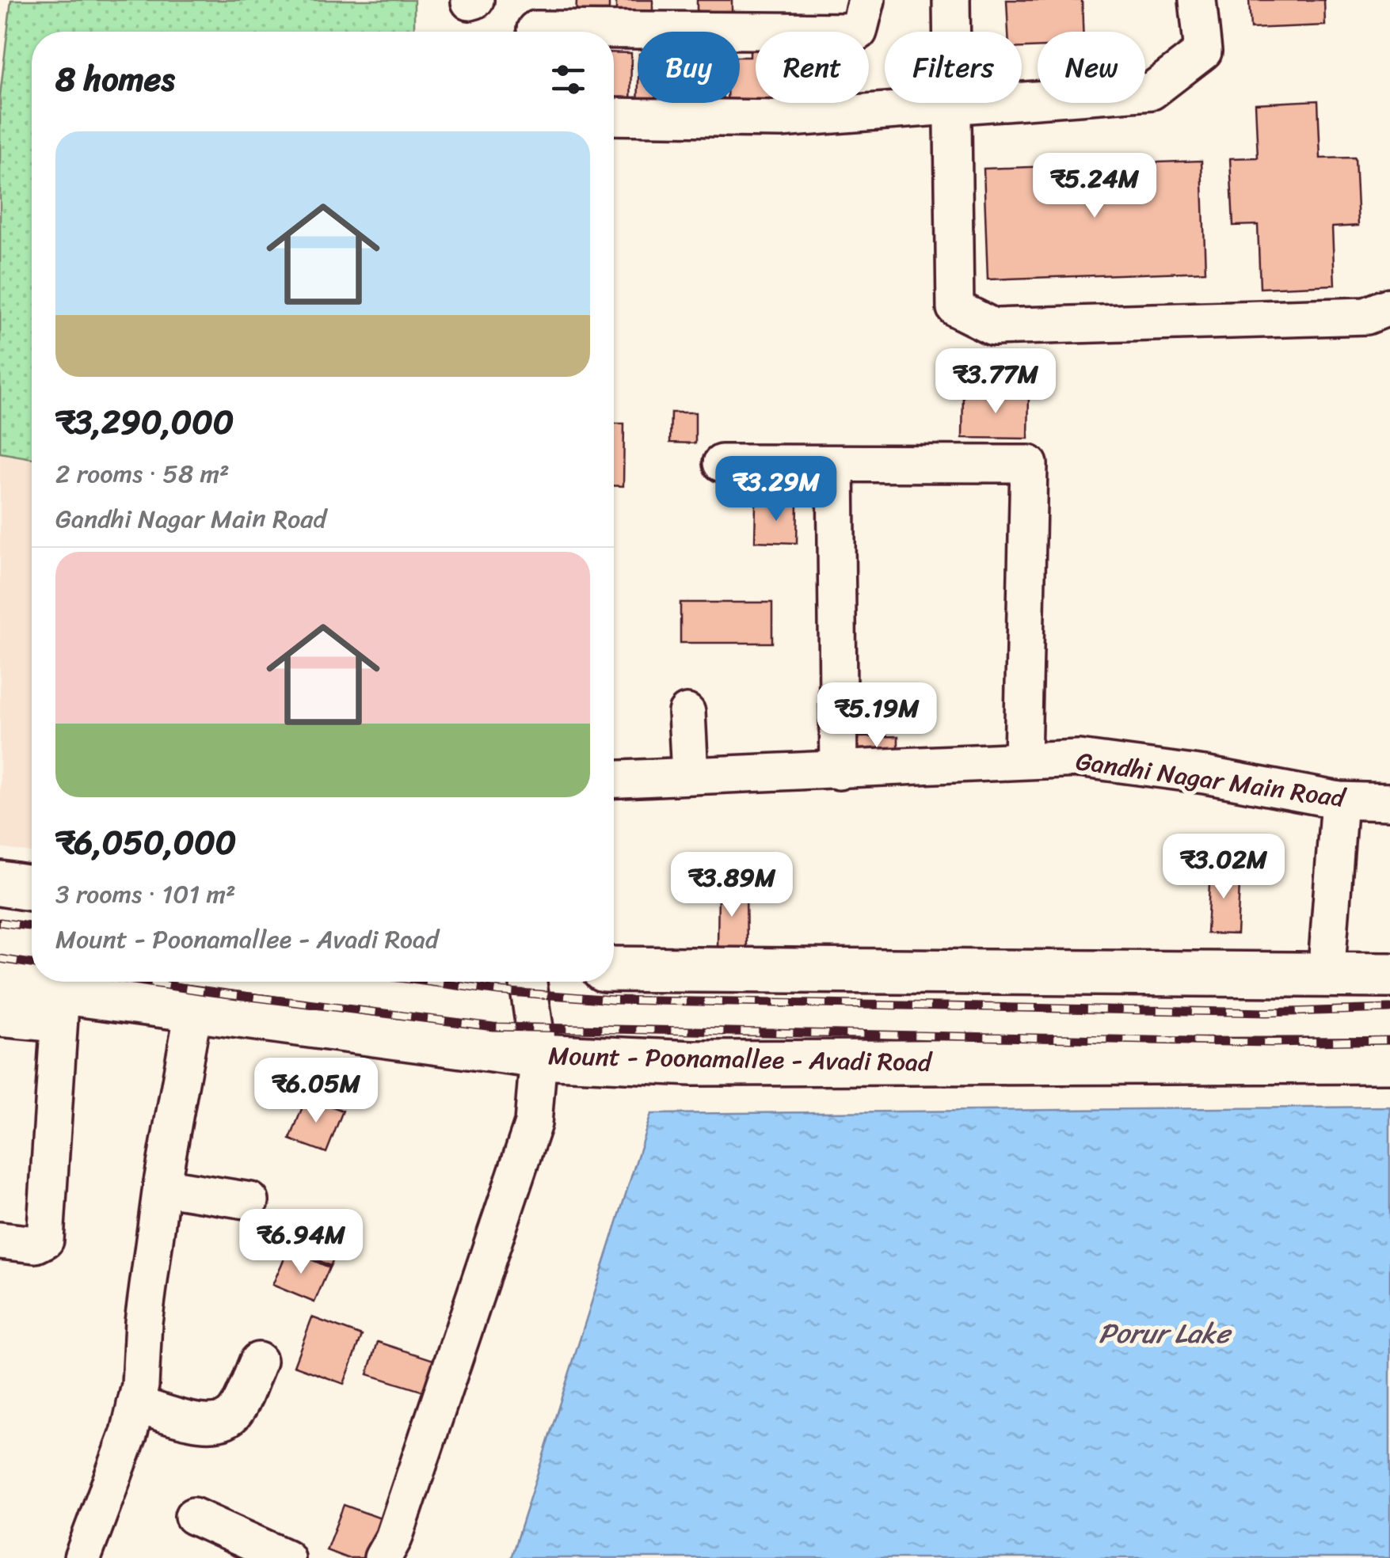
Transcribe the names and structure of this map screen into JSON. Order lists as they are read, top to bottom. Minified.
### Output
{"streets":{"main road":["Mount - Poonamallee - Avadi Road"],"street":["Gandhi Nagar Main Road"]},"water":["Porur Lake"],"page":{"chip":["Buy","Rent","Filters","New"],"heading":"8 homes","list":[{"name":"₹3,290,000","note":"2 rooms · 58 m² · Gandhi Nagar Main Road"},{"name":"₹6,050,000","note":"3 rooms · 101 m² · Mount - Poonamallee - Avadi Road"}],"price":["₹5.24M","₹3.77M","₹3.29M","₹5.19M","₹3.02M","₹3.89M","₹6.05M","₹6.94M"]}}
